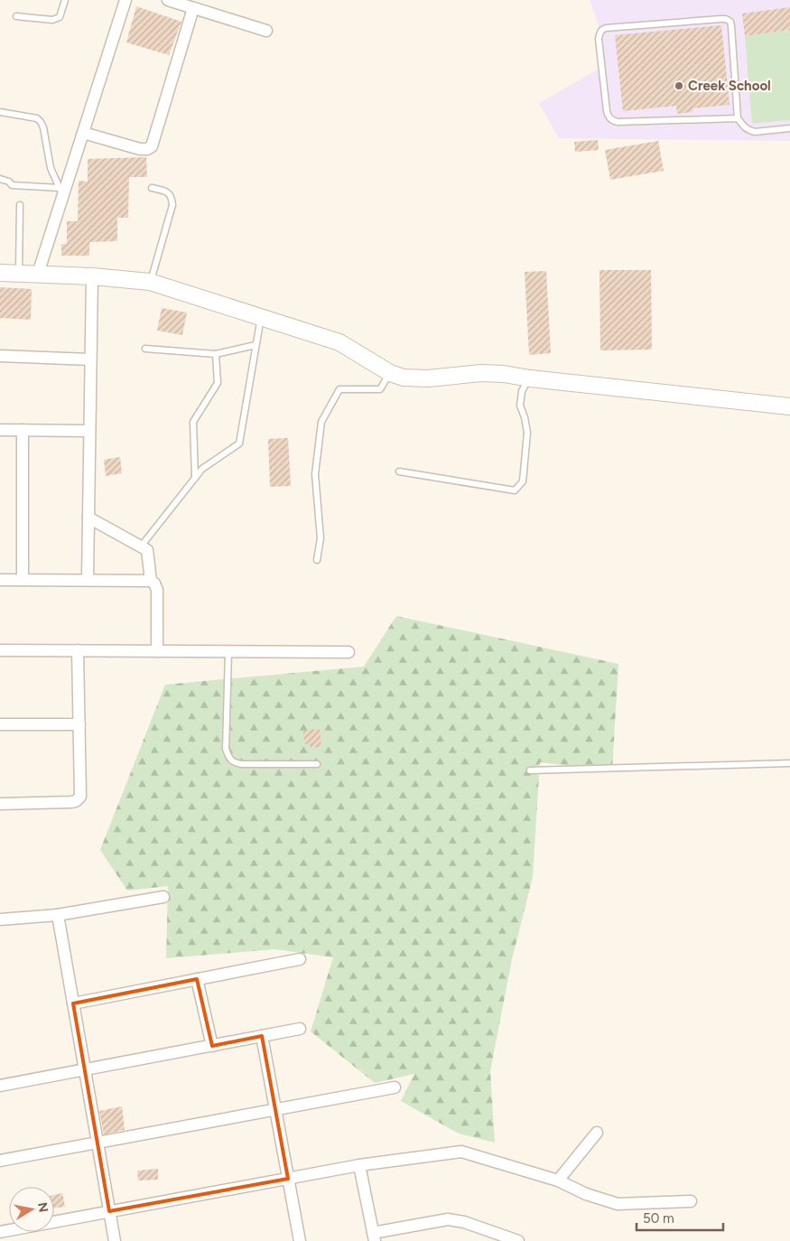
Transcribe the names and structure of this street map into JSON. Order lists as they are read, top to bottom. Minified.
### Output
{"places":["Creek School"],"scale_bar":"50 m","north":"right"}
